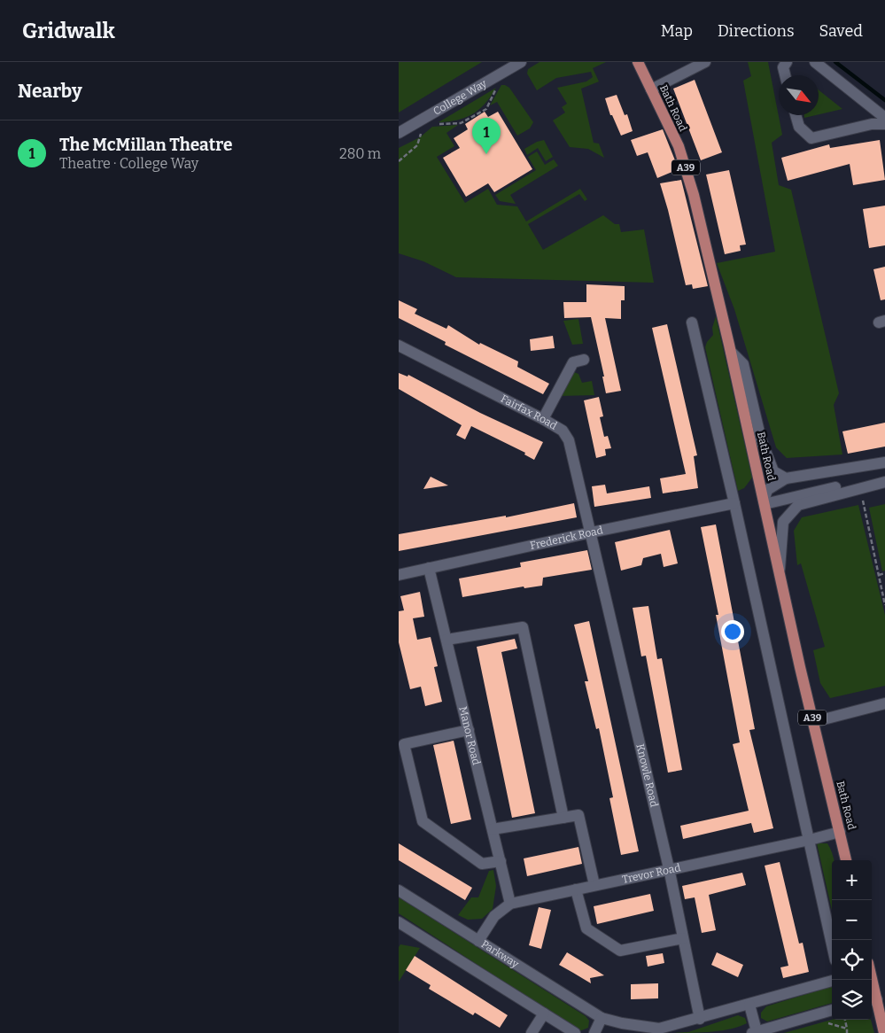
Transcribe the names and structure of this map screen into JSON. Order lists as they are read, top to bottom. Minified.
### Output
{"streets":{"main road":["Bath Road","A39"],"street":["College Way","Fairfax Road","Frederick Road","Manor Road","Knowle Road","Trevor Road","Parkway"]},"crossings":[["Bath Road","Trevor Road"],["Fairfax Road","Frederick Road"],["Fairfax Road","Knowle Road"],["Frederick Road","Manor Road"],["Frederick Road","Knowle Road"],["Manor Road","Trevor Road"],["Knowle Road","Trevor Road"],["Knowle Road","Parkway"],["Trevor Road","Parkway"]],"north":"bottom right","page":{"header":"Gridwalk","nav":["Map","Directions","Saved"],"heading":"Nearby","pins":"1","list":[{"mark":"1","name":"The McMillan Theatre","note":"Theatre · College Way","value":"280 m"}],"map_buttons":["+","−"]}}
